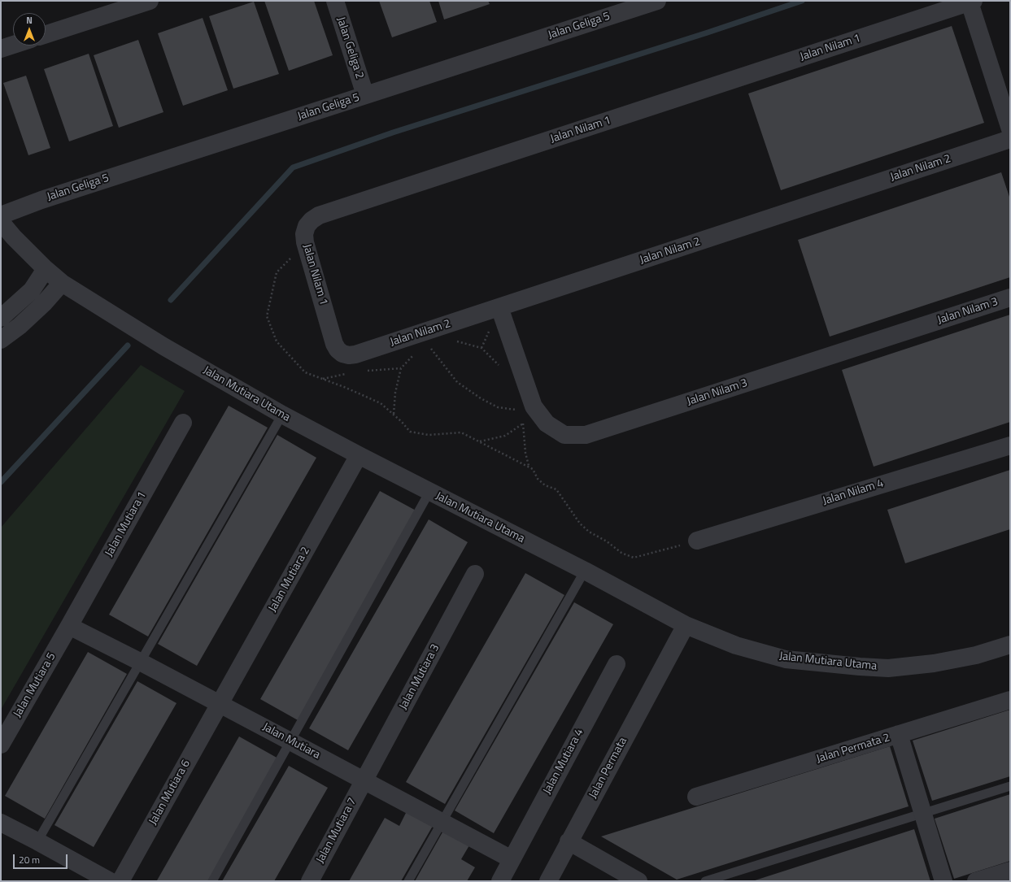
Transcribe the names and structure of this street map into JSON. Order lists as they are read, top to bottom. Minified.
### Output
{"streets":{"street":["Jalan Geliga 5","Jalan Geliga 2","Jalan Nilam 1","Jalan Nilam 2","Jalan Nilam 3","Jalan Mutiara Utama","Jalan Nilam 4","Jalan Mutiara 1","Jalan Mutiara 2","Jalan Mutiara 3","Jalan Mutiara 5","Jalan Mutiara","Jalan Permata 2","Jalan Mutiara 4","Jalan Permata","Jalan Mutiara 6","Jalan Mutiara 7"]},"crossings":[["Jalan Geliga 5","Jalan Geliga 2"],["Jalan Nilam 1","Jalan Nilam 2"],["Jalan Nilam 2","Jalan Nilam 3"],["Jalan Mutiara Utama","Jalan Mutiara 2"],["Jalan Mutiara Utama","Jalan Permata"],["Jalan Mutiara 1","Jalan Mutiara 5"],["Jalan Mutiara 1","Jalan Mutiara"],["Jalan Mutiara 2","Jalan Mutiara"],["Jalan Mutiara 2","Jalan Mutiara 6"],["Jalan Mutiara 3","Jalan Mutiara"],["Jalan Mutiara 3","Jalan Mutiara 7"],["Jalan Mutiara 5","Jalan Mutiara"],["Jalan Mutiara","Jalan Mutiara 4"],["Jalan Mutiara","Jalan Mutiara 6"],["Jalan Mutiara","Jalan Mutiara 7"]],"scale_bar":"20 m","north":"top"}
